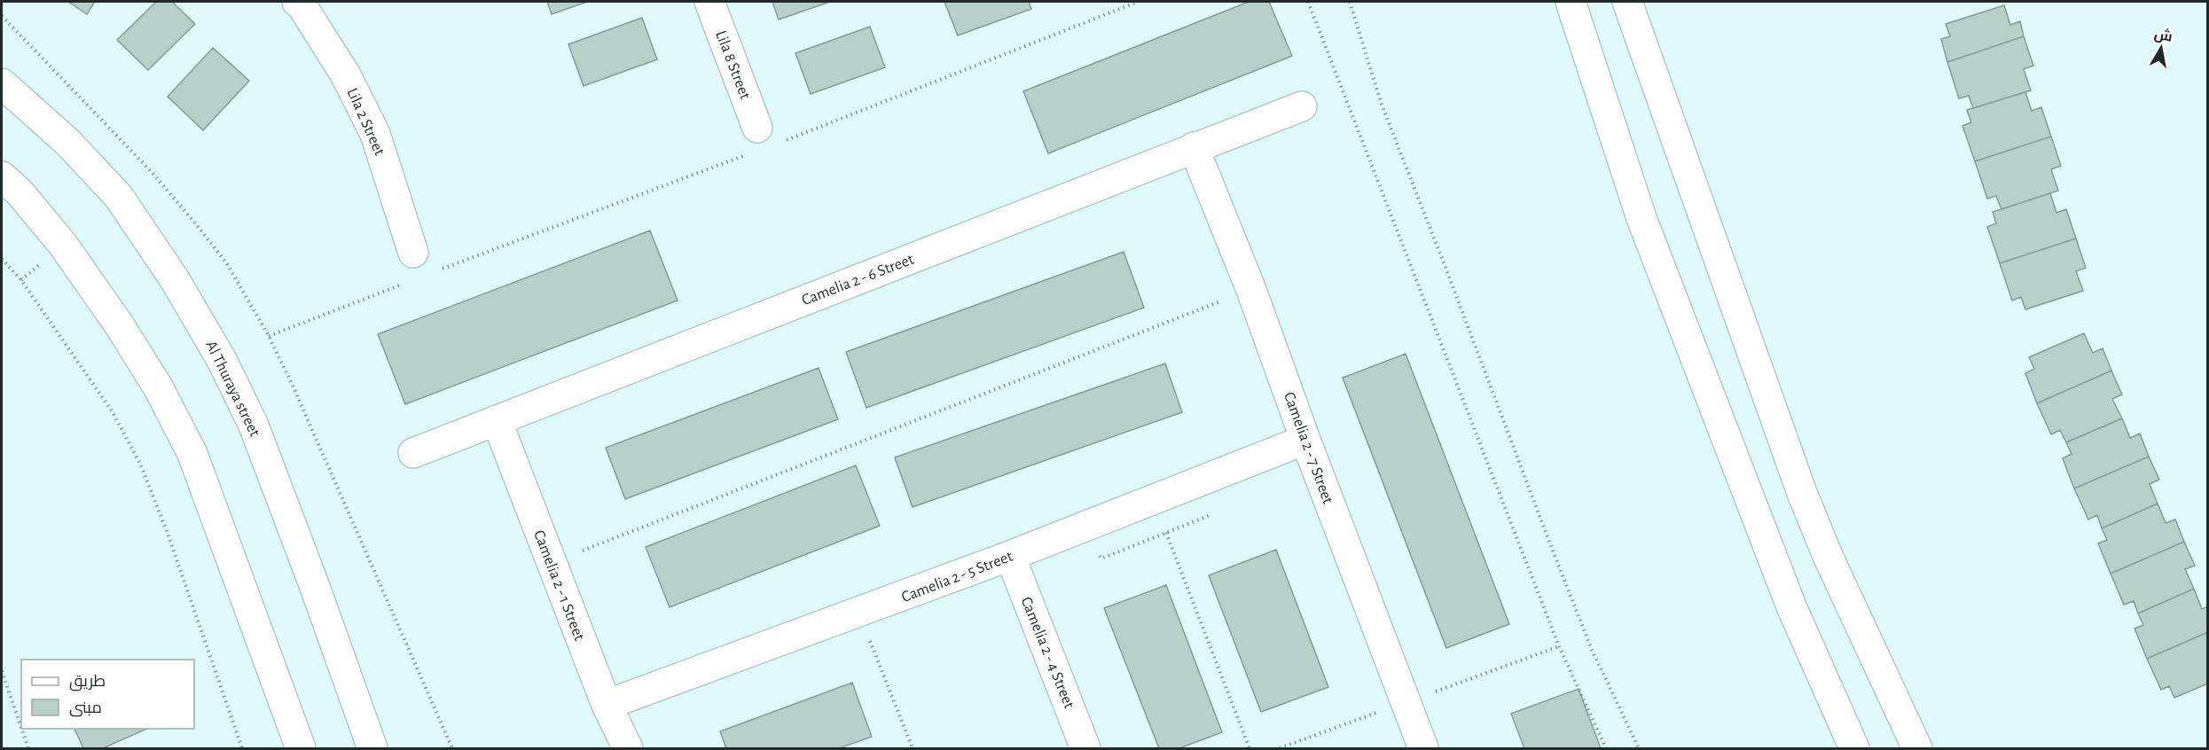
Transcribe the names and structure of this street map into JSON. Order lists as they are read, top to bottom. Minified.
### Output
{"streets":{"street":["Lila 8 Street","Lila 2 Street","Camelia 2 - 6 Street","Al Thuraya street","Camelia 2 - 7 Street","Camelia 2 - 5 Street","Camelia 2 - 1 Street","Camelia 2 - 4 Street"]},"crossings":[["Camelia 2 - 6 Street","Camelia 2 - 7 Street"],["Camelia 2 - 6 Street","Camelia 2 - 1 Street"],["Camelia 2 - 7 Street","Camelia 2 - 5 Street"],["Camelia 2 - 5 Street","Camelia 2 - 1 Street"],["Camelia 2 - 5 Street","Camelia 2 - 4 Street"]],"legend":["طريق","مبنى"],"north":"top"}
